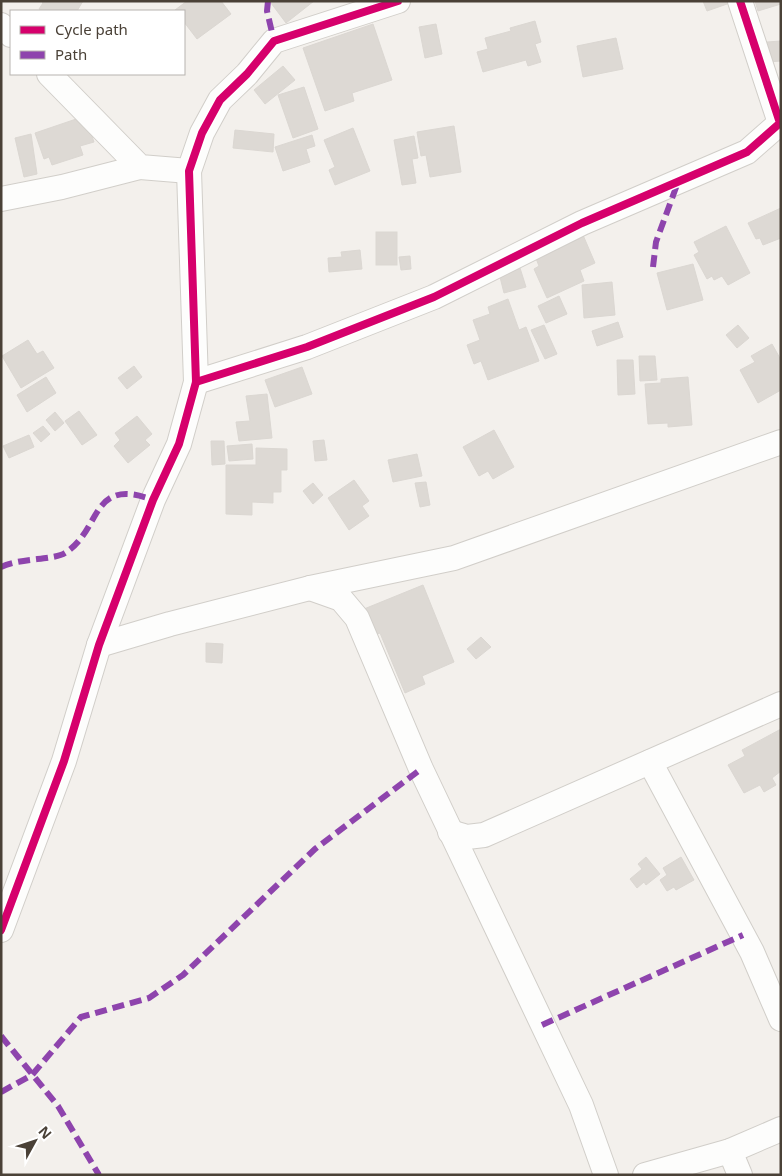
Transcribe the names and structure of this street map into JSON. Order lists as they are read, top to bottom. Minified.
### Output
{"legend":["Cycle path","Path"],"north":"top right"}
